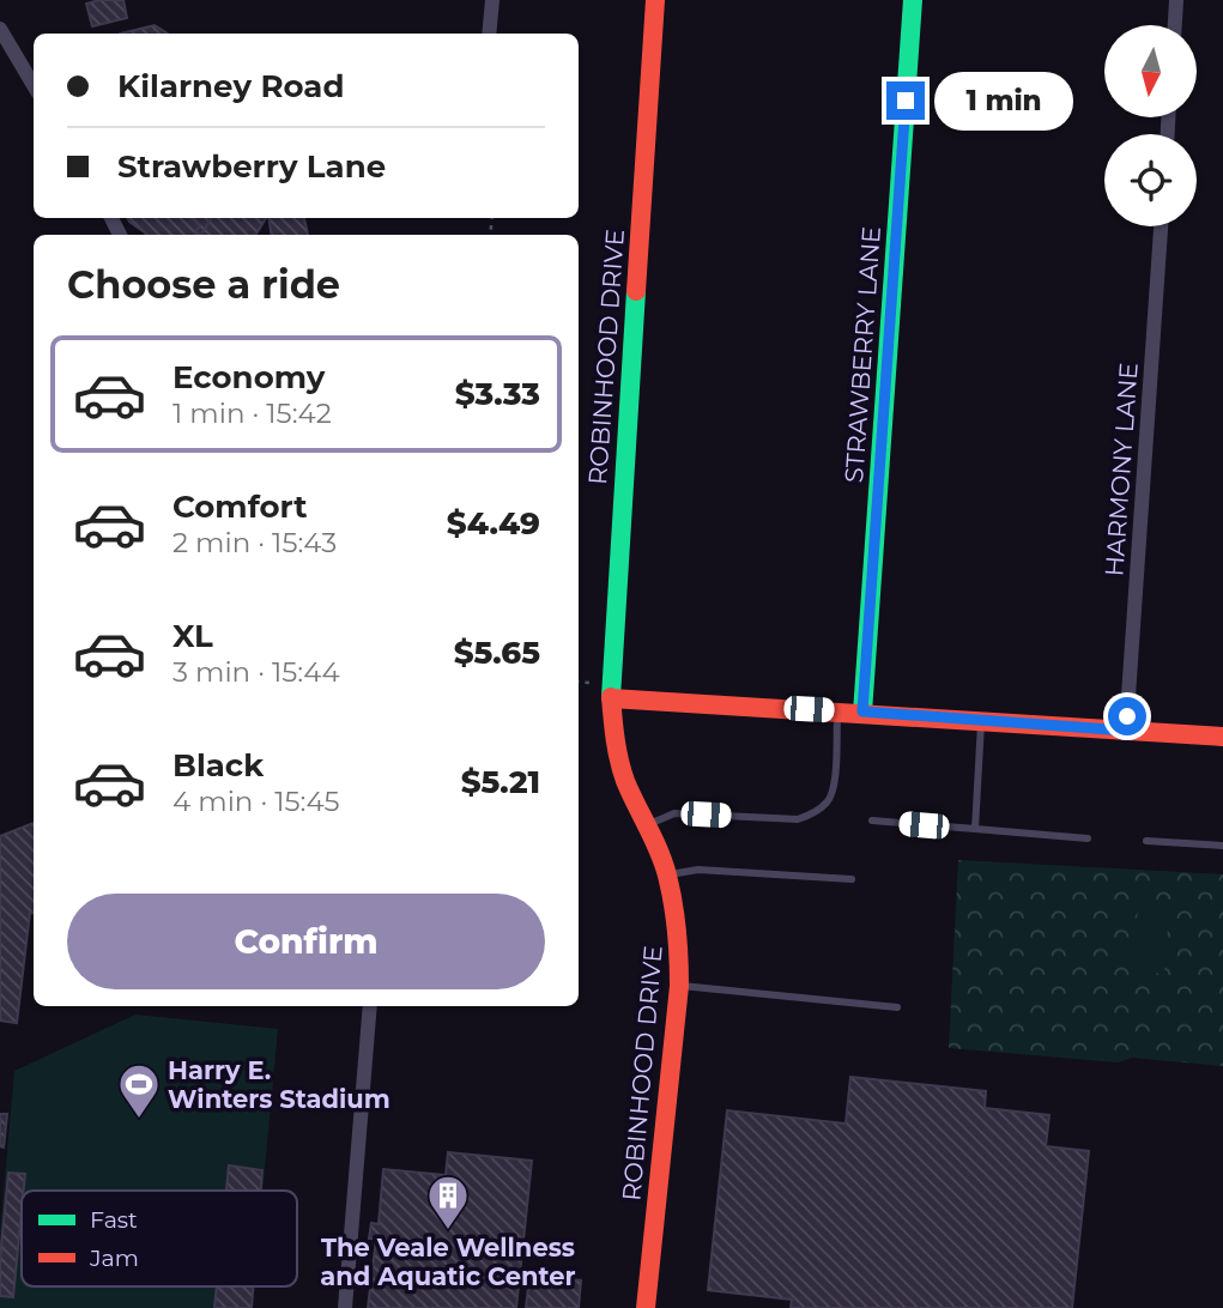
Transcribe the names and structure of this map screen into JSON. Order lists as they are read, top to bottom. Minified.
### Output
{"streets":{"street":["STRAWBERRY LANE","ROBINHOOD DRIVE","HARMONY LANE"]},"places":{"sports":["Harry E. Winters Stadium"],"building":["The Veale Wellness and Aquatic Center"]},"legend":["Fast","Jam"],"north":"bottom","page":{"banner":["Kilarney Road","Strawberry Lane"],"bubble":"1 min","heading":"Choose a ride","list":[{"name":"Economy","note":"1 min · 15:42","value":"$3.33"},{"name":"Comfort","note":"2 min · 15:43","value":"$4.49"},{"name":"XL","note":"3 min · 15:44","value":"$5.65"},{"name":"Black","note":"4 min · 15:45","value":"$5.21"}],"buttons":"Confirm"}}
